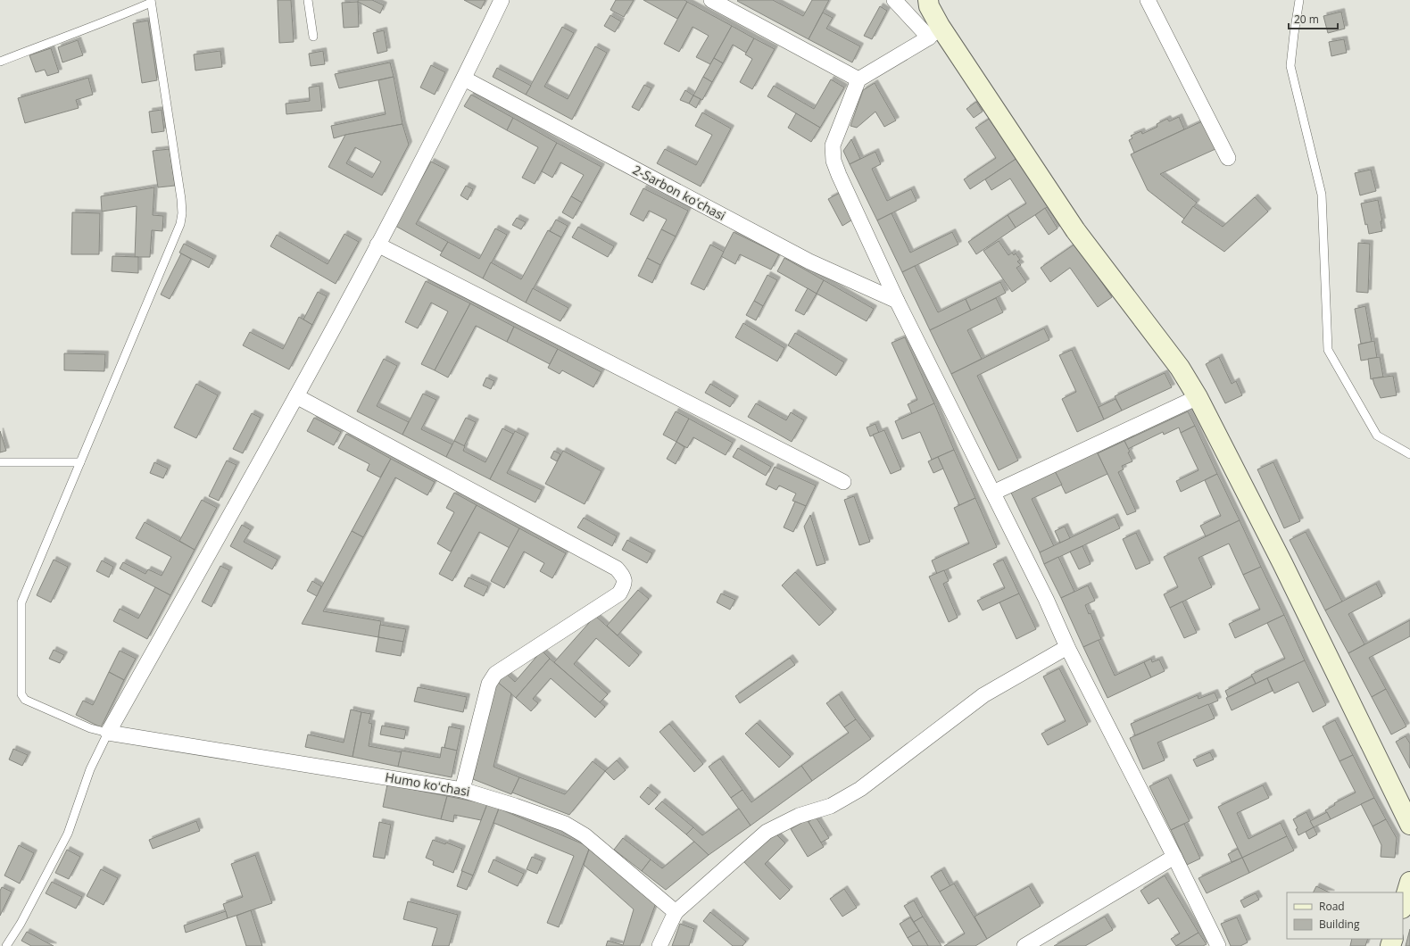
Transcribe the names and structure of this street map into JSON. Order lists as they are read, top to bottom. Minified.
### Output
{"streets":{"street":["2-Sarbon koʻchasi","Humo koʻchasi"]},"legend":["Road","Building"],"scale_bar":"20 m"}
